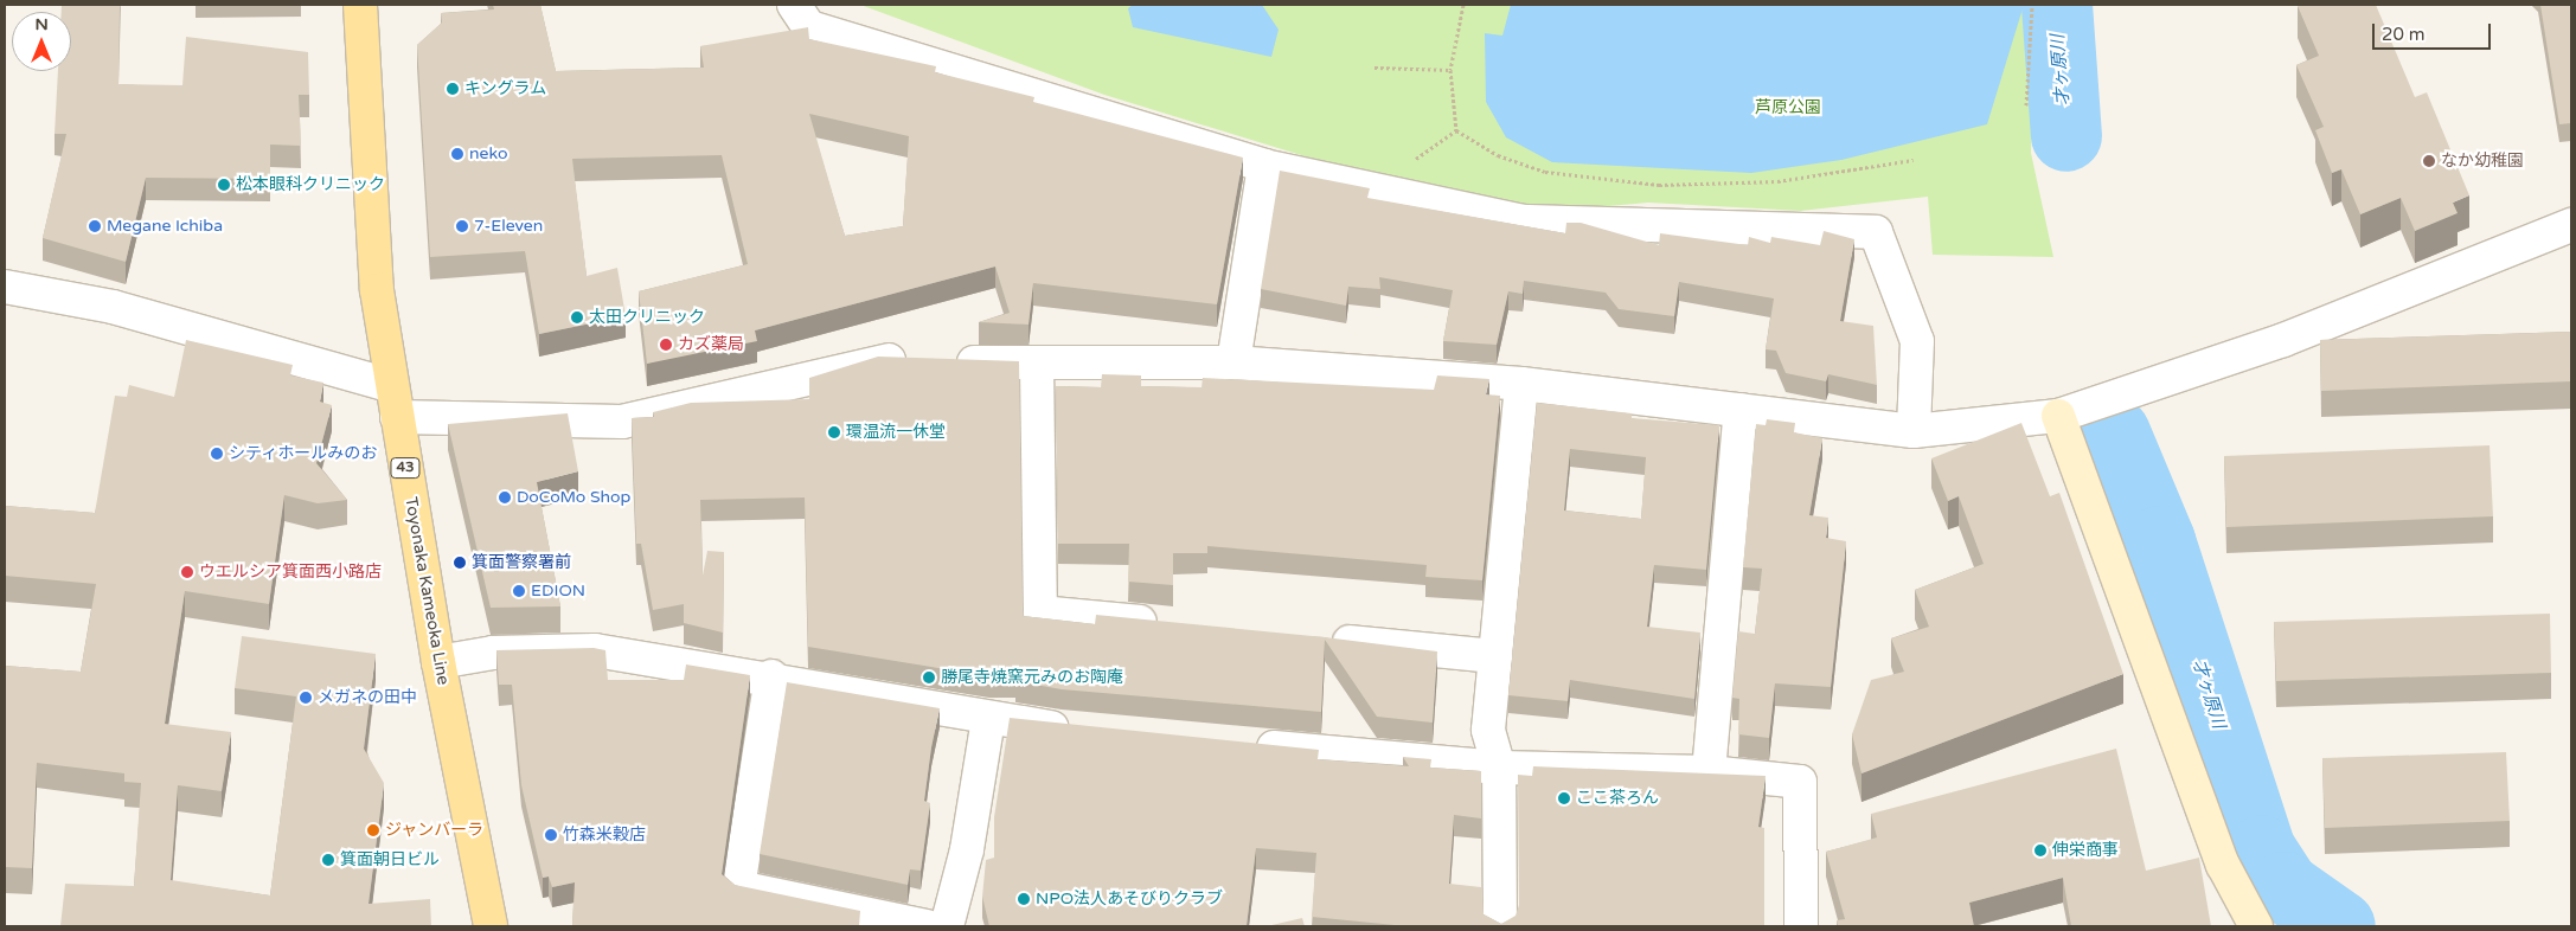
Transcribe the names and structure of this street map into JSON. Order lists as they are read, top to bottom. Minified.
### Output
{"streets":{"main road":["43","Toyonaka Kameoka Line"]},"water":["才ヶ原川"],"parks":["芦原公園"],"places":["キングラム","neko","なか幼稚園","松本眼科クリニック","Megane Ichiba","7-Eleven","太田クリニック","カズ薬局","環温流一休堂","シティホールみのお","DoCoMo Shop","箕面警察署前","ウエルシア箕面西小路店","EDION","勝尾寺焼窯元みのお陶庵","メガネの田中","ここ茶ろん","ジャンバーラ","竹森米穀店","伸栄商事","箕面朝日ビル","NPO法人あそびりクラブ"],"scale_bar":"20 m","north":"top"}
